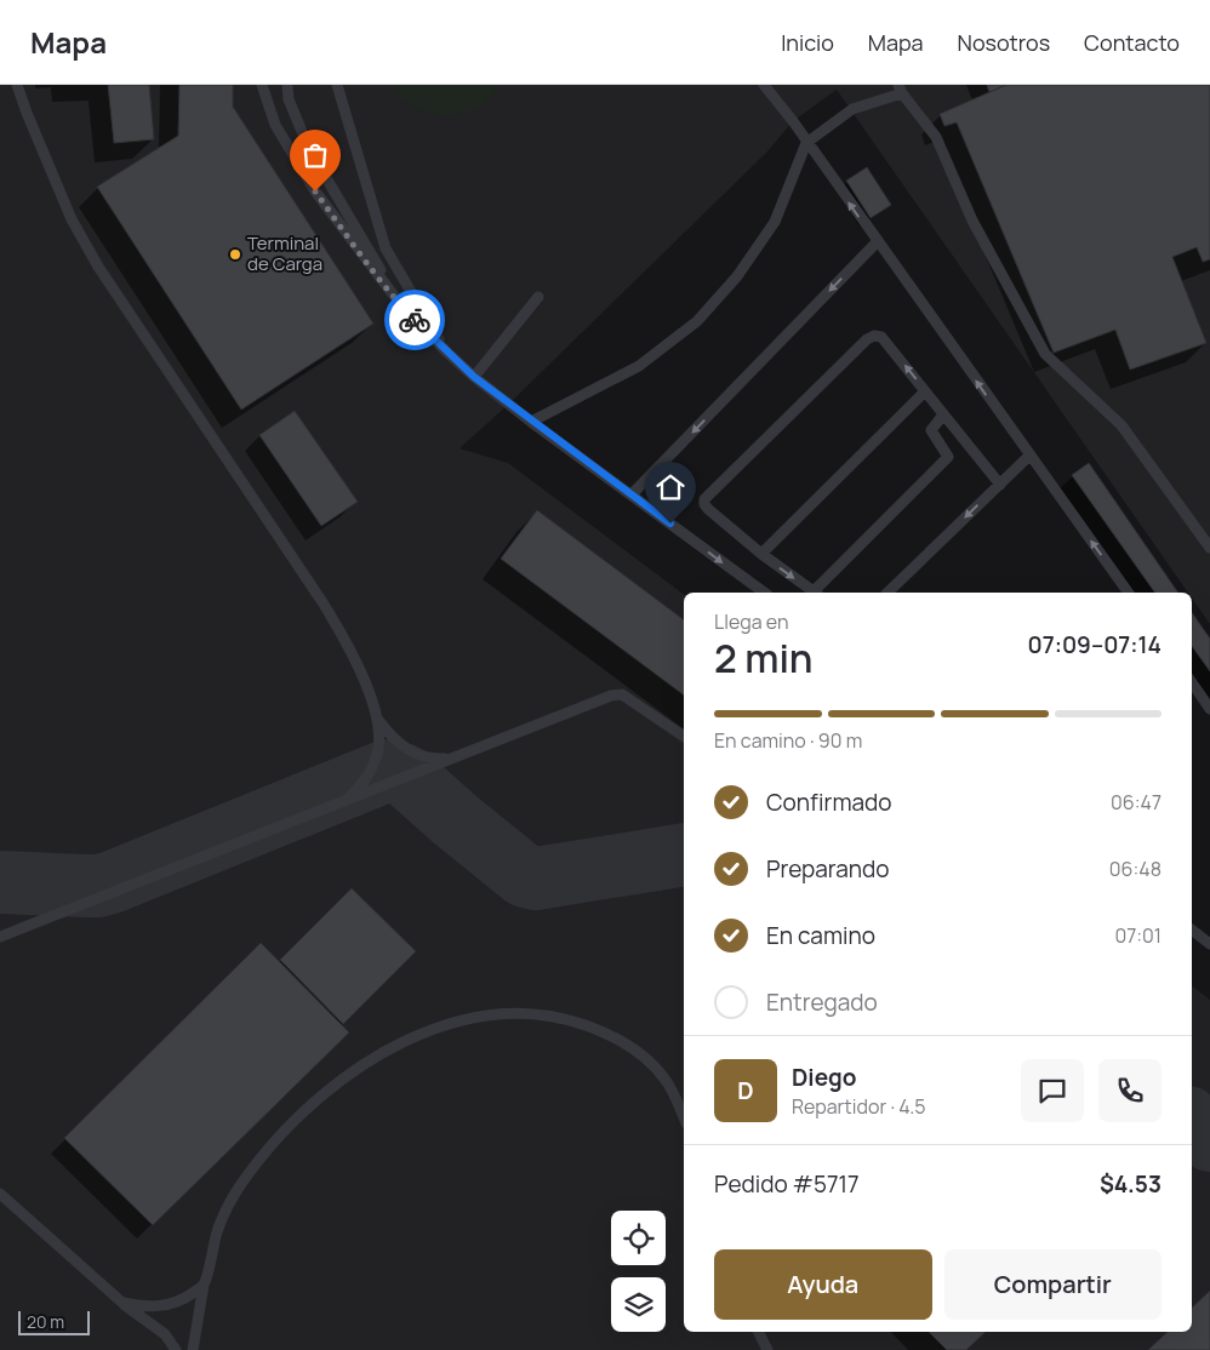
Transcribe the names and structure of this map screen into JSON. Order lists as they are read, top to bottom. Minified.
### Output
{"places":["Terminal de Carga"],"scale_bar":"20 m","page":{"header":"Mapa","nav":["Inicio","Mapa","Nosotros","Contacto"],"heading":["2 min","Llega en","07:09–07:14"],"panel":["Diego","Repartidor · 4.5","Pedido #5717","$4.53"],"bar":"En camino · 90 m","list":[["Confirmado","06:47"],["Preparando","06:48"],["En camino","07:01"],"Entregado"],"round":"D","buttons":["Ayuda","Compartir"],"scale":"20 m"}}
